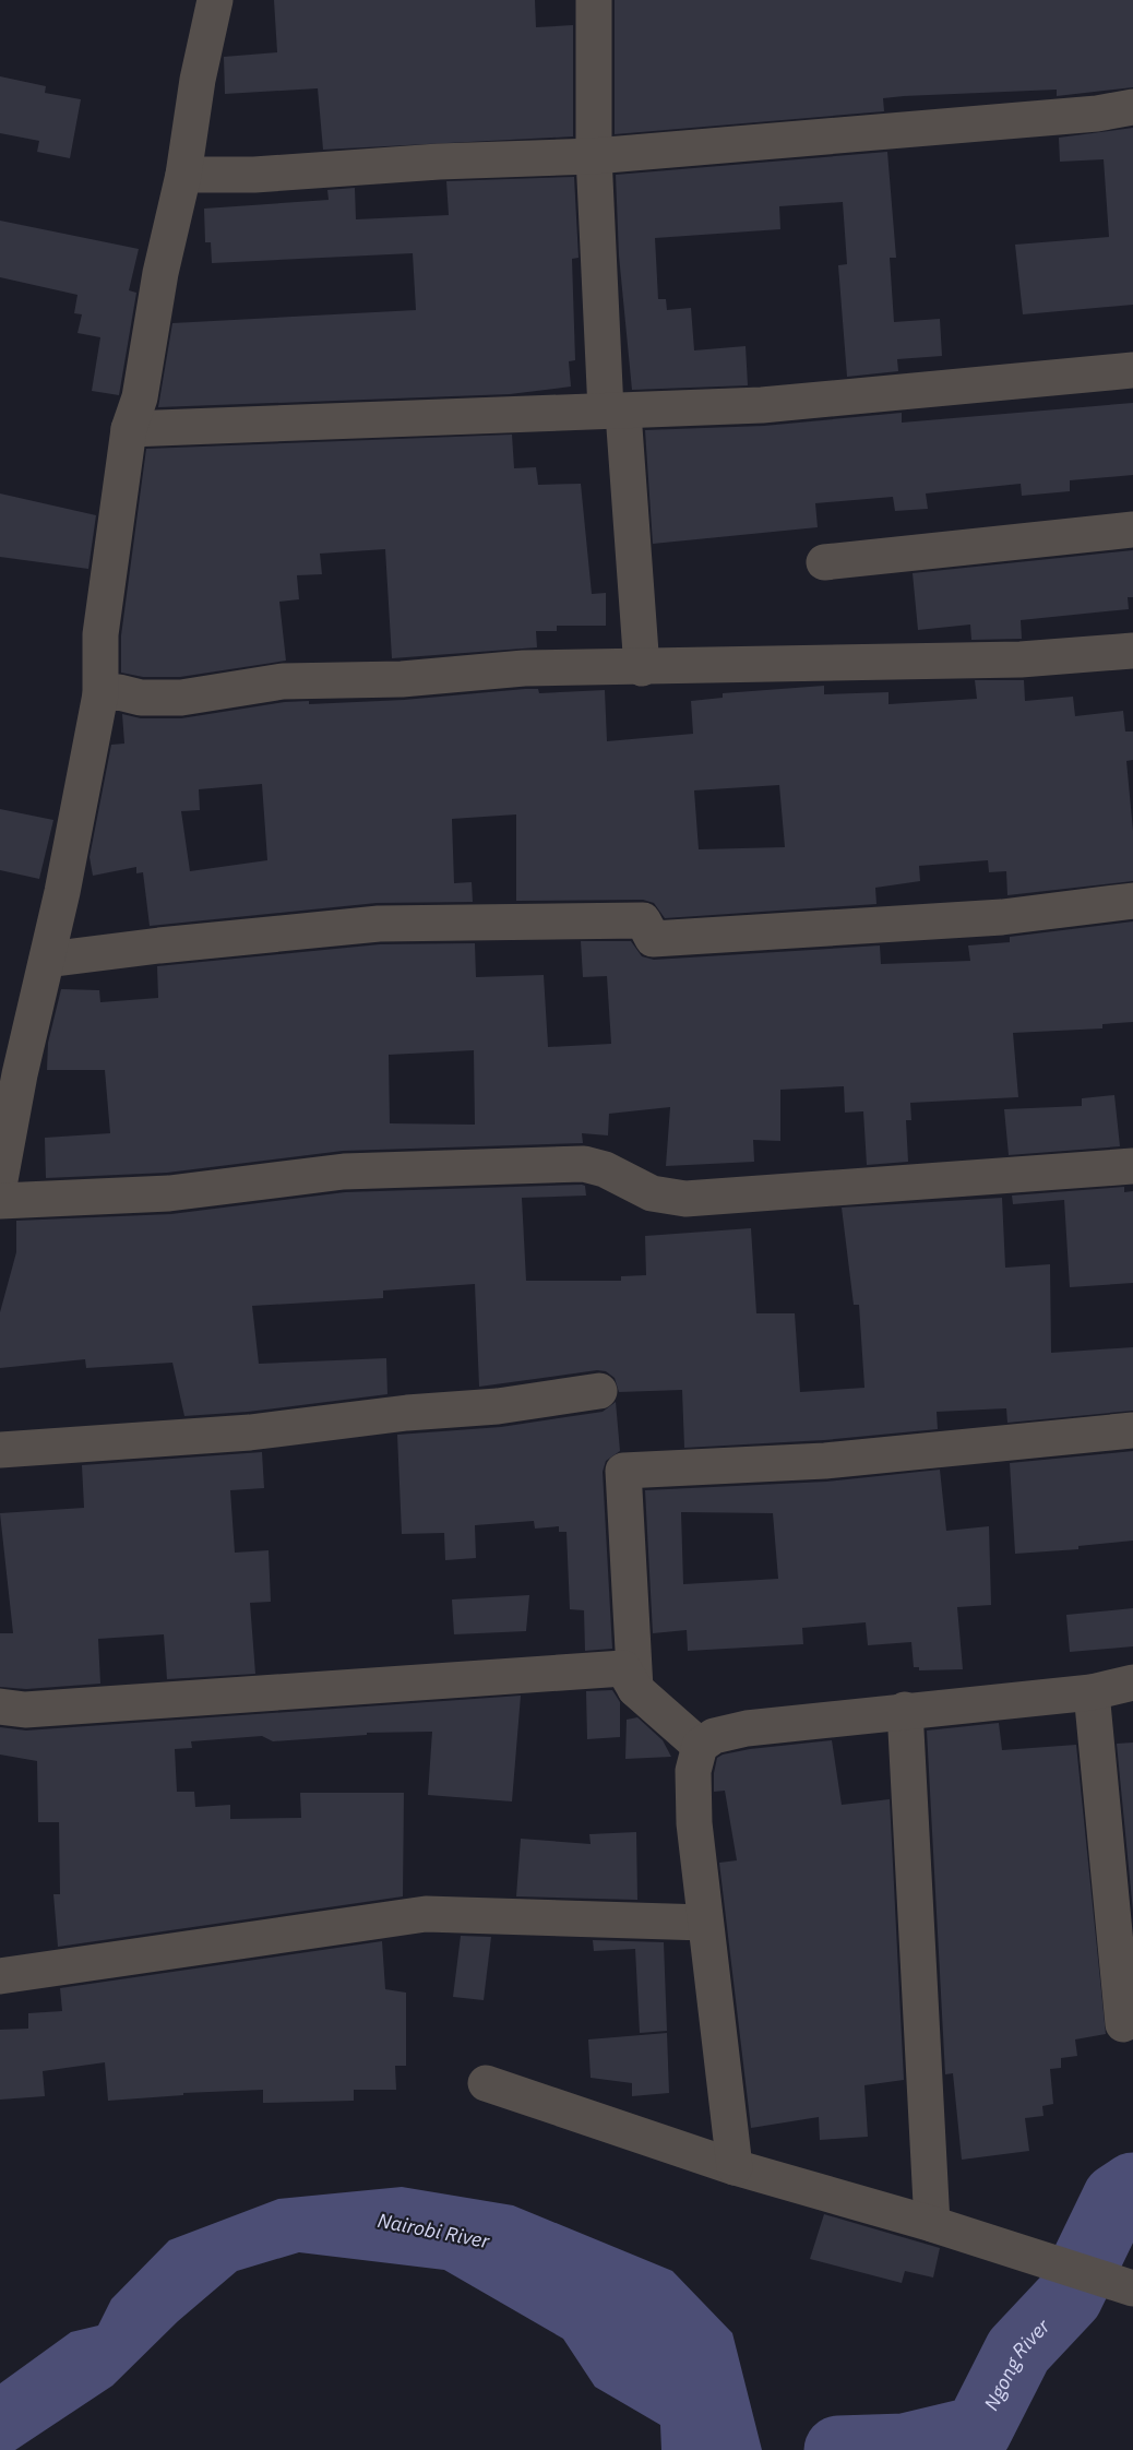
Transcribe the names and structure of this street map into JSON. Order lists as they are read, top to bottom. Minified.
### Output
{"water":["Nairobi River","Ngong River"]}
